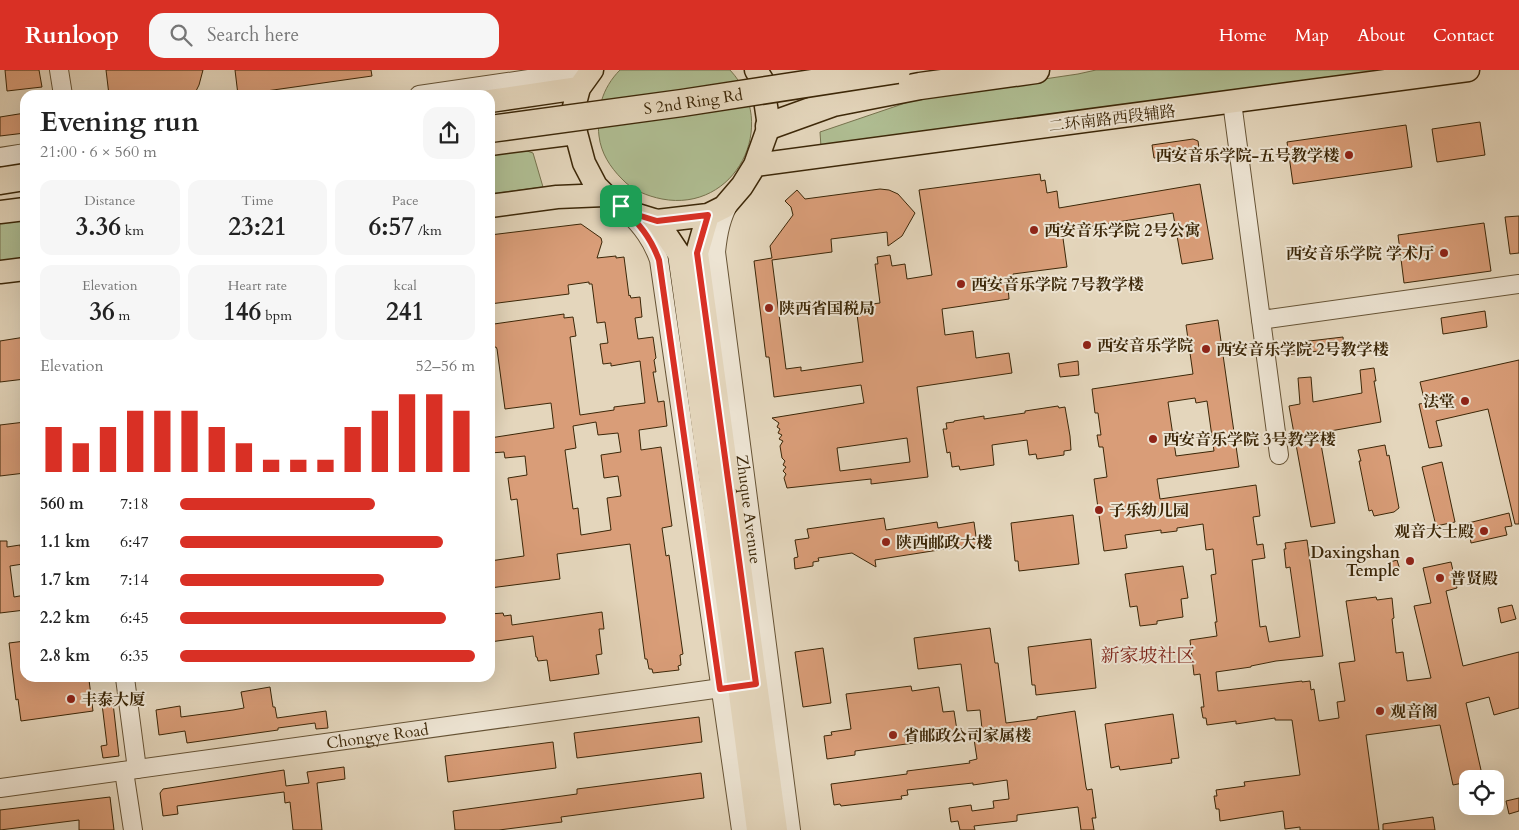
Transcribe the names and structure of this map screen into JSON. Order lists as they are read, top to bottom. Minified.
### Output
{"streets":{"highway":["S 2nd Ring Rd"],"main road":["二环南路西段辅路","Zhuque Avenue"],"street":["Chongye Road"]},"crossings":[["Zhuque Avenue","Chongye Road"]],"districts":["新家坡社区"],"places":["西安音乐学院-五号教学楼","西安音乐学院 2号公寓","西安音乐学院 学术厅","西安音乐学院 7号教学楼","陕西省国税局","西安音乐学院","西安音乐学院 2号教学楼","法堂","西安音乐学院 3号教学楼","子乐幼儿园","观音大士殿","陕西邮政大楼","Daxingshan Temple","普贤殿","丰泰大厦","观音阁","省邮政公司家属楼"],"page":{"header":"Runloop","search":"Search here","nav":["Home","Map","About","Contact"],"heading":["Evening run","21:00 · 6 × 560 m"],"stats":[["Distance","3.36 km"],["Time","23:21"],["Pace","6:57 /km"],["Elevation","36 m"],["Heart rate","146 bpm"],["kcal","241"]],"chart":["Elevation","52–56 m"],"list":[{"name":"560 m","note":"7:18"},{"name":"1.1 km","note":"6:47"},{"name":"1.7 km","note":"7:14"},{"name":"2.2 km","note":"6:45"},{"name":"2.8 km","note":"6:35"}]}}
